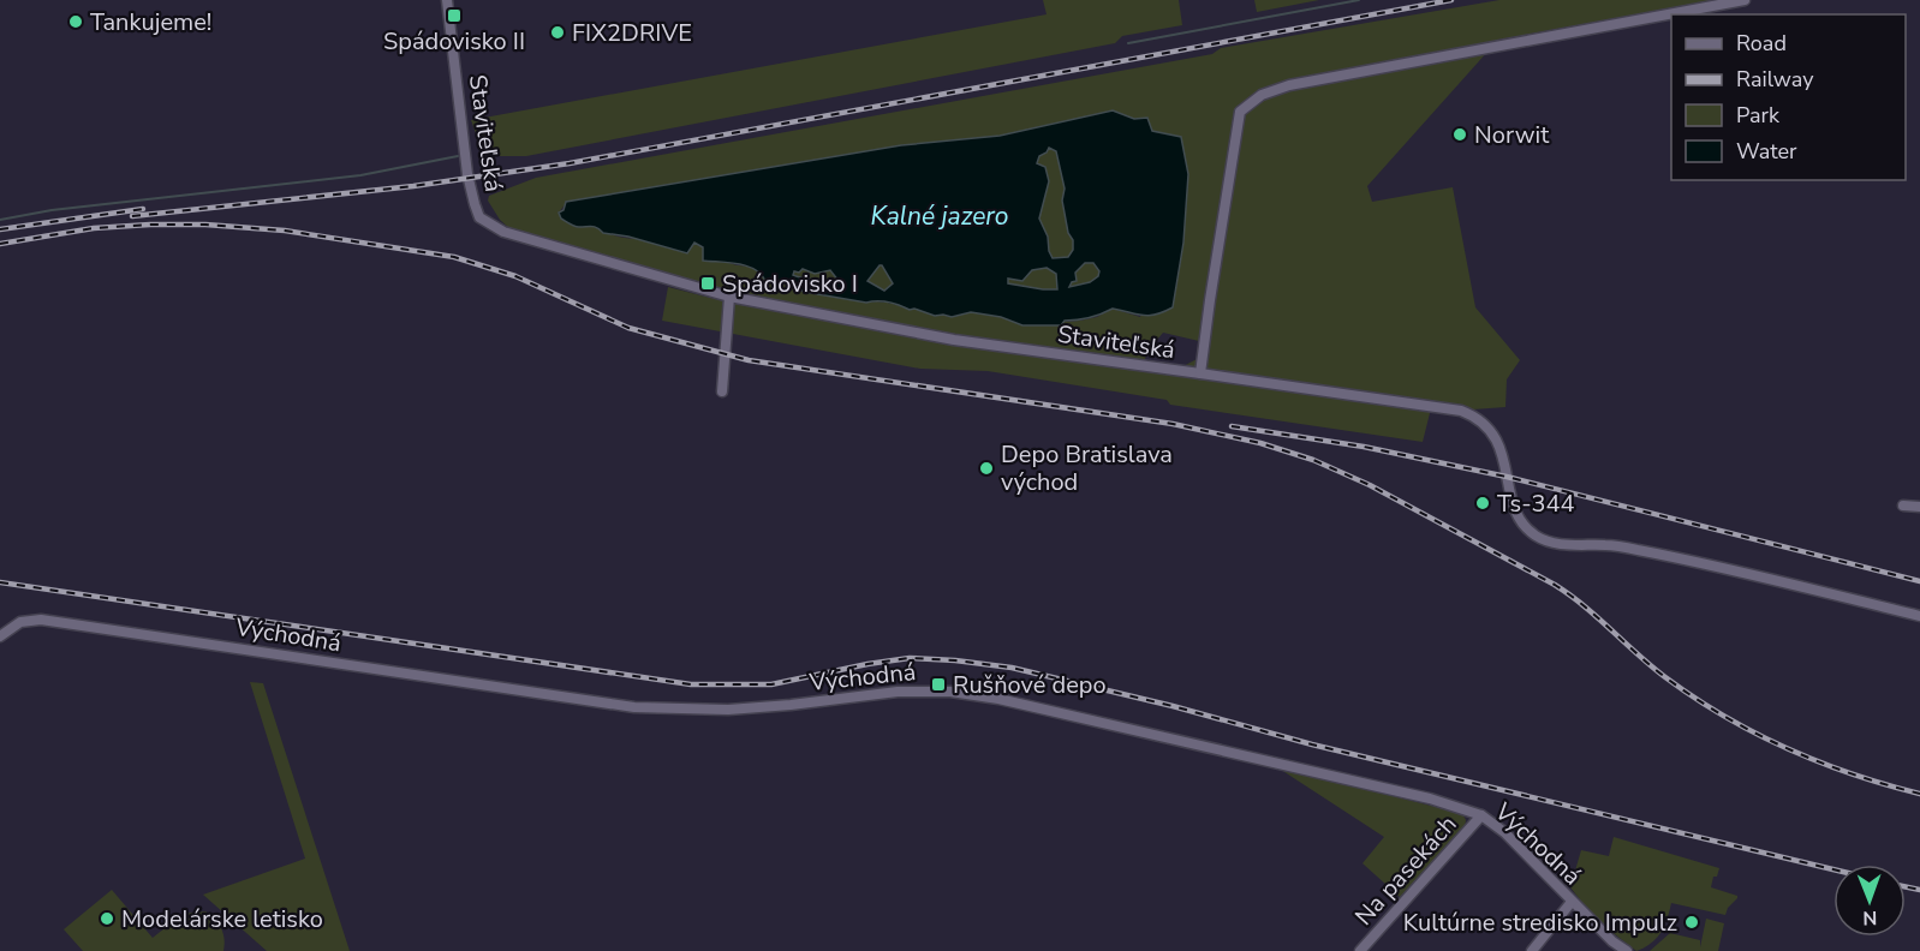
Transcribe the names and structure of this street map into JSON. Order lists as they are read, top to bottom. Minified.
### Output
{"streets":{"street":["Staviteľská","Východná","Na pasekách"]},"crossings":[["Východná","Na pasekách"]],"water":["Kalné jazero"],"places":{"transit":["Spádovisko II","Spádovisko I","Rušňové depo"],"other":["Tankujeme!","FIX2DRIVE","Norwit","Depo Bratislava východ","Ts-344","Modelárske letisko","Kultúrne stredisko Impulz"]},"legend":["Road","Railway","Park","Water"],"north":"bottom"}
